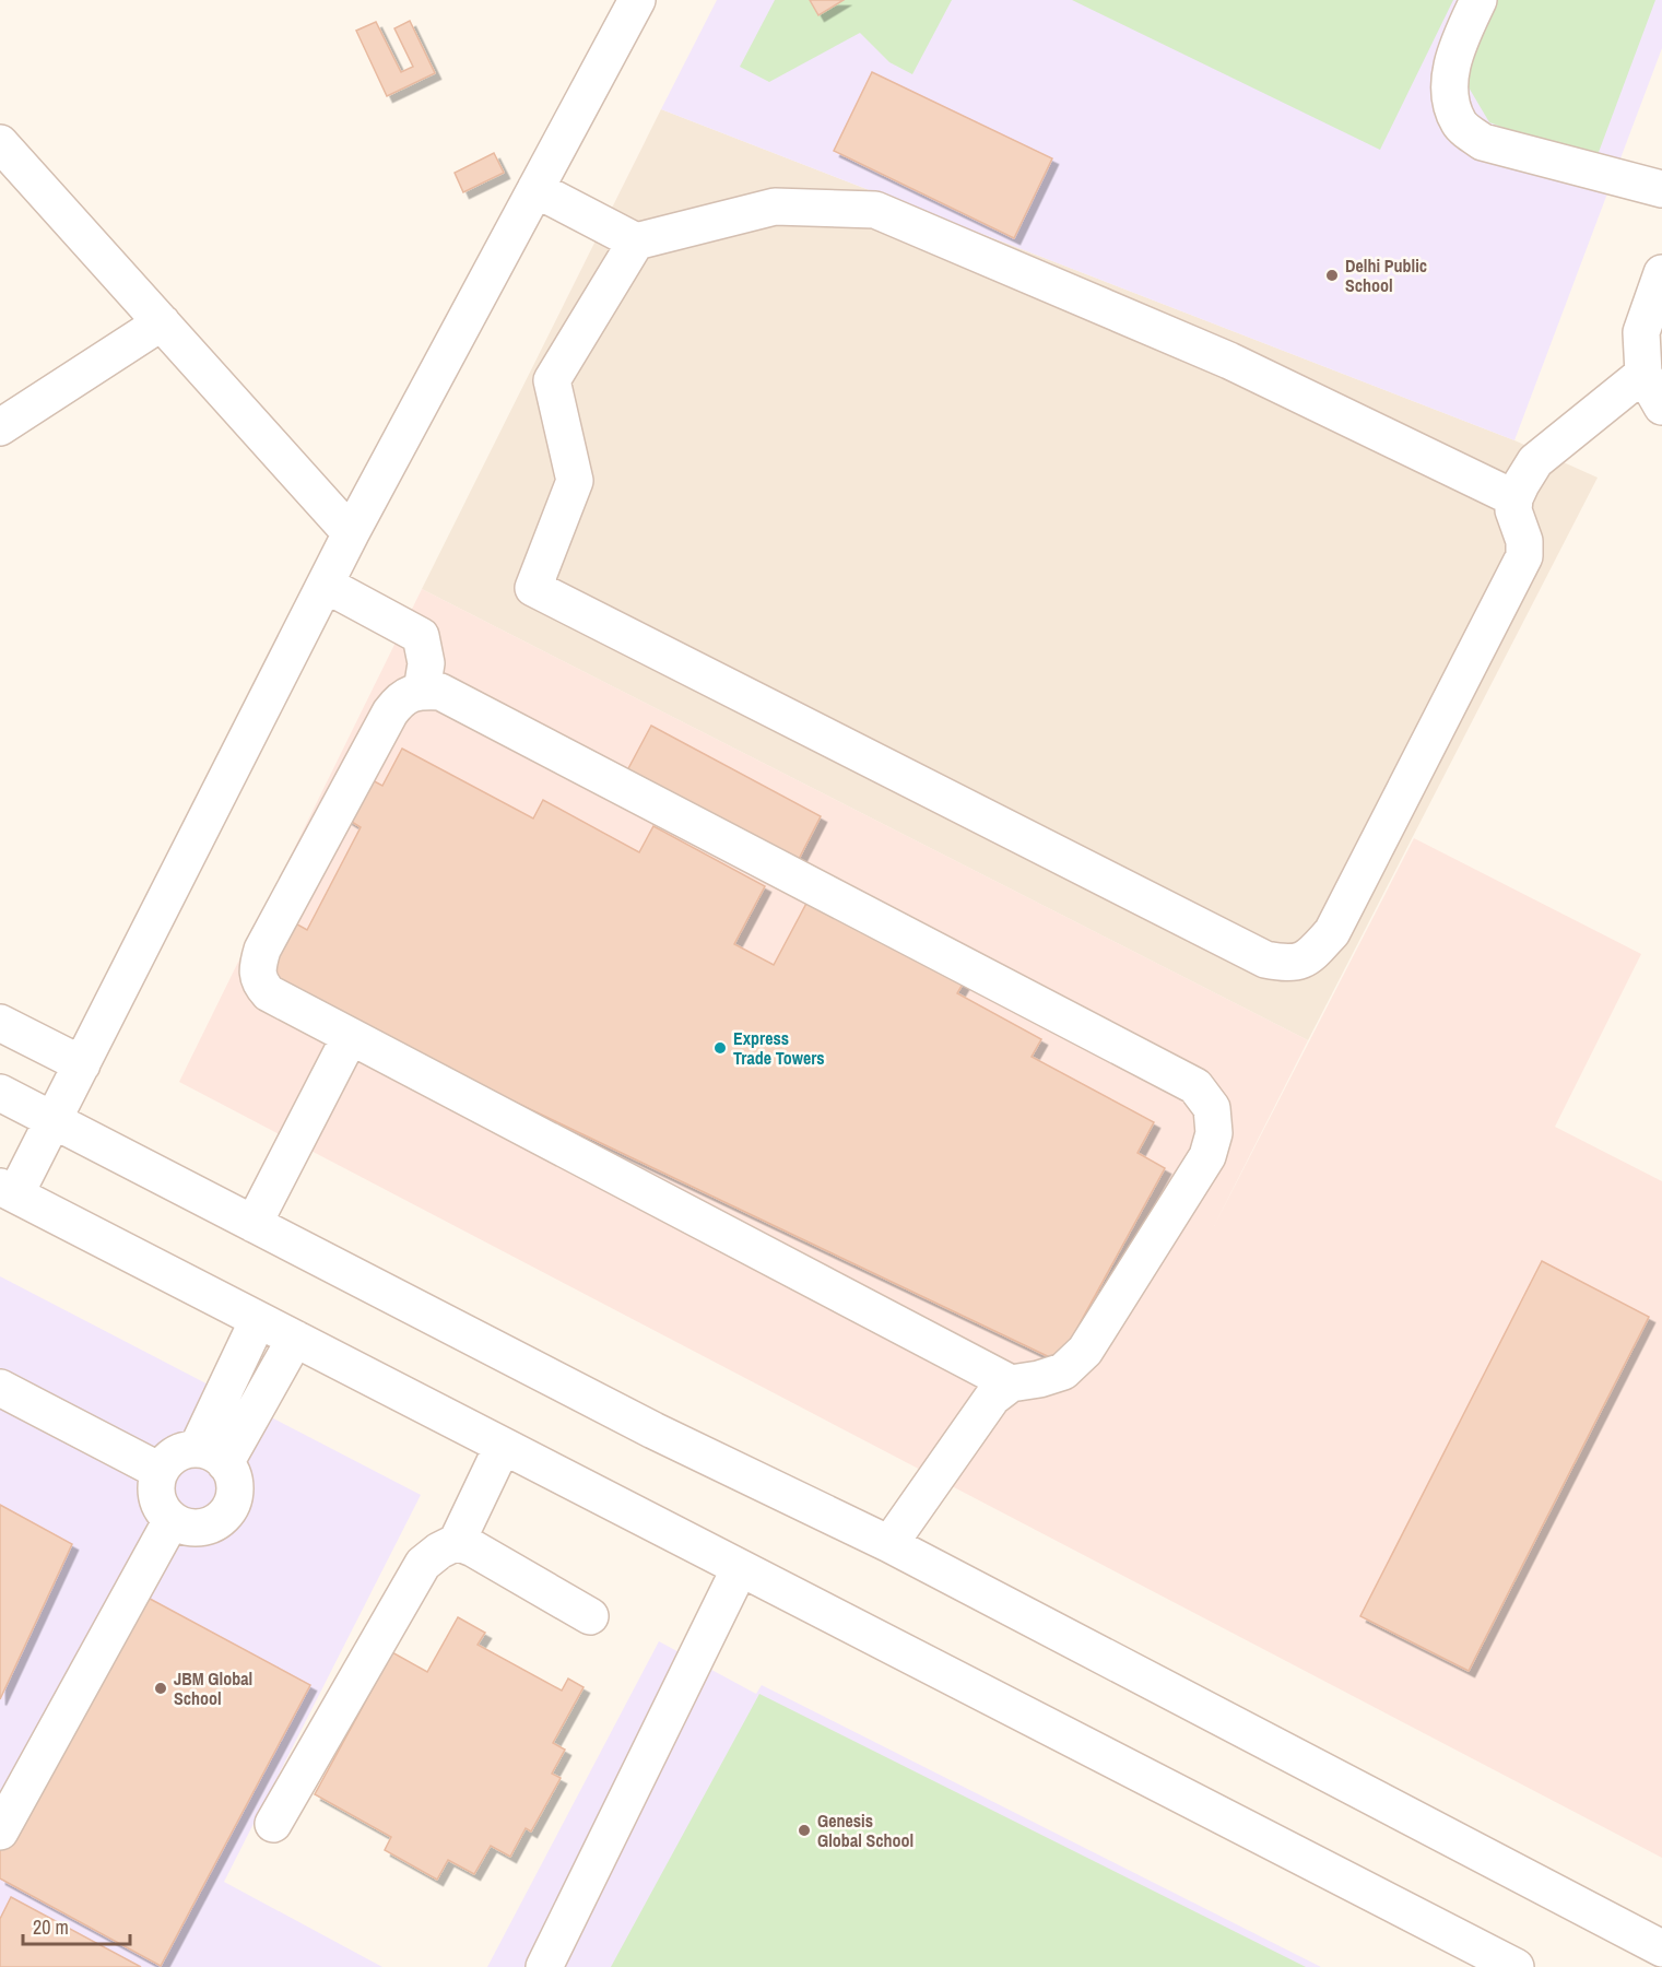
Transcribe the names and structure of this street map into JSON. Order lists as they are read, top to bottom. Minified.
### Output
{"places":["Delhi Public School","Express Trade Towers","JBM Global School","Genesis Global School"],"scale_bar":"20 m"}
